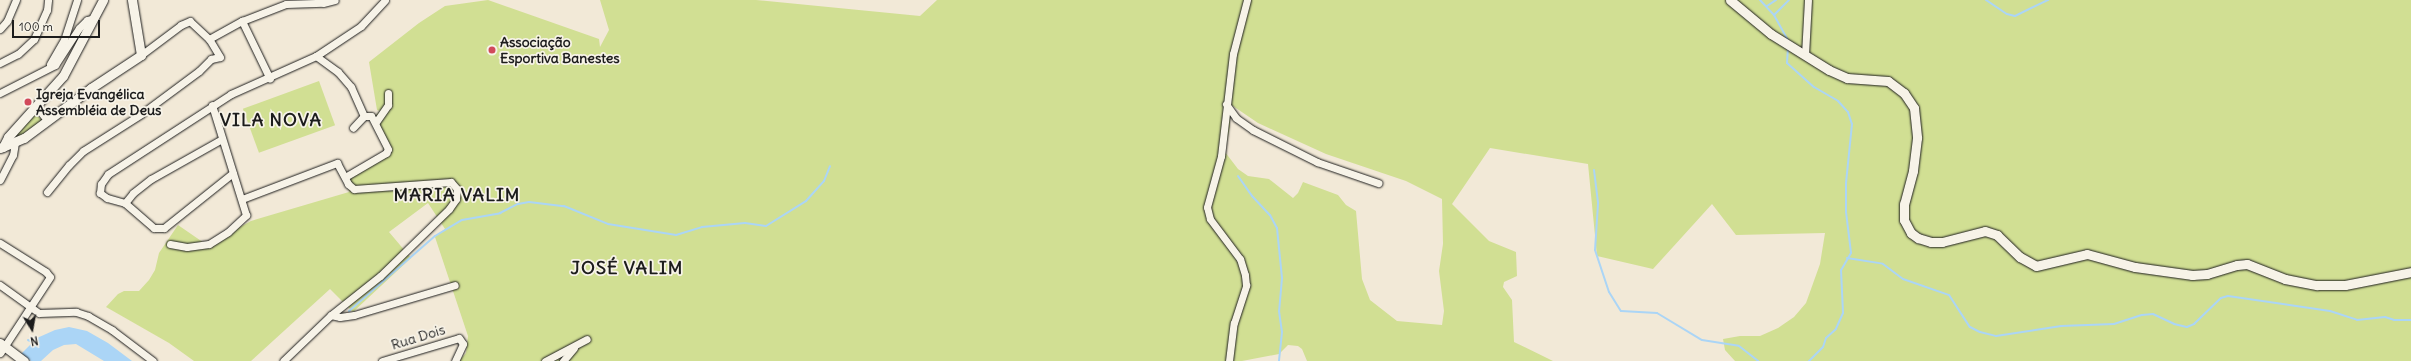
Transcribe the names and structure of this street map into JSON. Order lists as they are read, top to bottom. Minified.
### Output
{"streets":{"street":["Rua Dois"]},"districts":["VILA NOVA","MARIA VALIM","JOSÉ VALIM"],"places":["Associação Esportiva Banestes","Igreja Evangélica Assembléia de Deus"],"scale_bar":"100 m","north":"bottom"}
